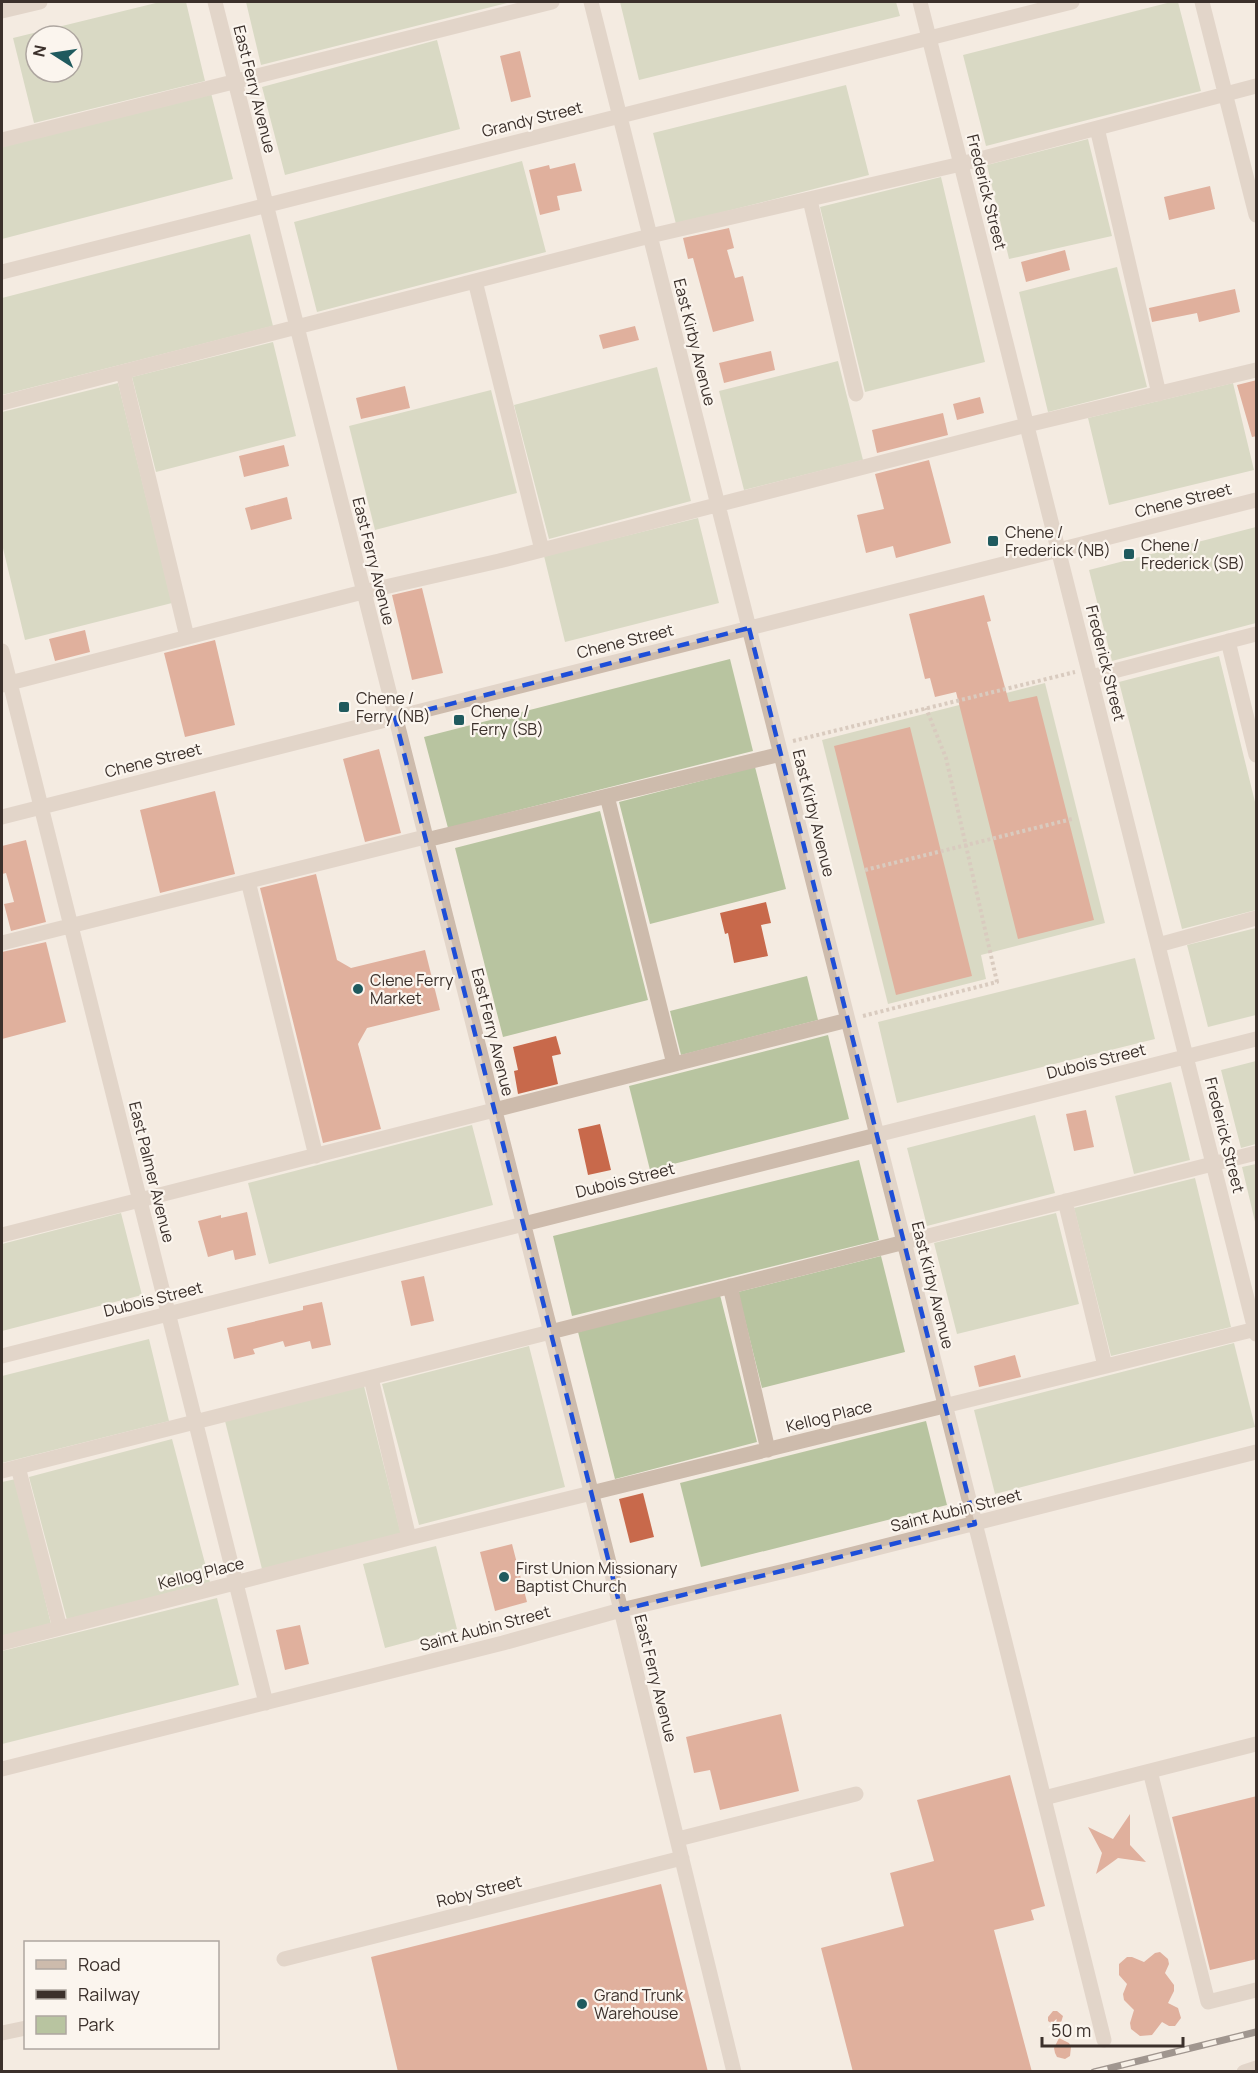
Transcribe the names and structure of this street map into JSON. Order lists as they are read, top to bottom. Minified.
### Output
{"streets":{"street":["East Ferry Avenue","Grandy Street","Frederick Street","East Kirby Avenue","Chene Street","Dubois Street","East Palmer Avenue","Kellog Place","Saint Aubin Street","Roby Street"]},"crossings":[["East Ferry Avenue","Grandy Street"],["East Ferry Avenue","Chene Street"],["East Ferry Avenue","Dubois Street"],["East Ferry Avenue","Kellog Place"],["East Ferry Avenue","Saint Aubin Street"],["East Ferry Avenue","Roby Street"],["Grandy Street","Frederick Street"],["Grandy Street","East Kirby Avenue"],["Frederick Street","Chene Street"],["Frederick Street","Dubois Street"],["Frederick Street","Kellog Place"],["East Kirby Avenue","Chene Street"],["East Kirby Avenue","Dubois Street"],["East Kirby Avenue","Kellog Place"],["East Kirby Avenue","Saint Aubin Street"],["Chene Street","East Palmer Avenue"],["Dubois Street","East Palmer Avenue"],["East Palmer Avenue","Kellog Place"],["East Palmer Avenue","Saint Aubin Street"]],"places":{"transit":["Chene / Frederick (NB)","Chene / Frederick (SB)","Chene / Ferry (NB)","Chene / Ferry (SB)"],"other":["Clene Ferry Market","First Union Missionary Baptist Church","Grand Trunk Warehouse"]},"legend":["Road","Railway","Park"],"scale_bar":"50 m","north":"left"}
